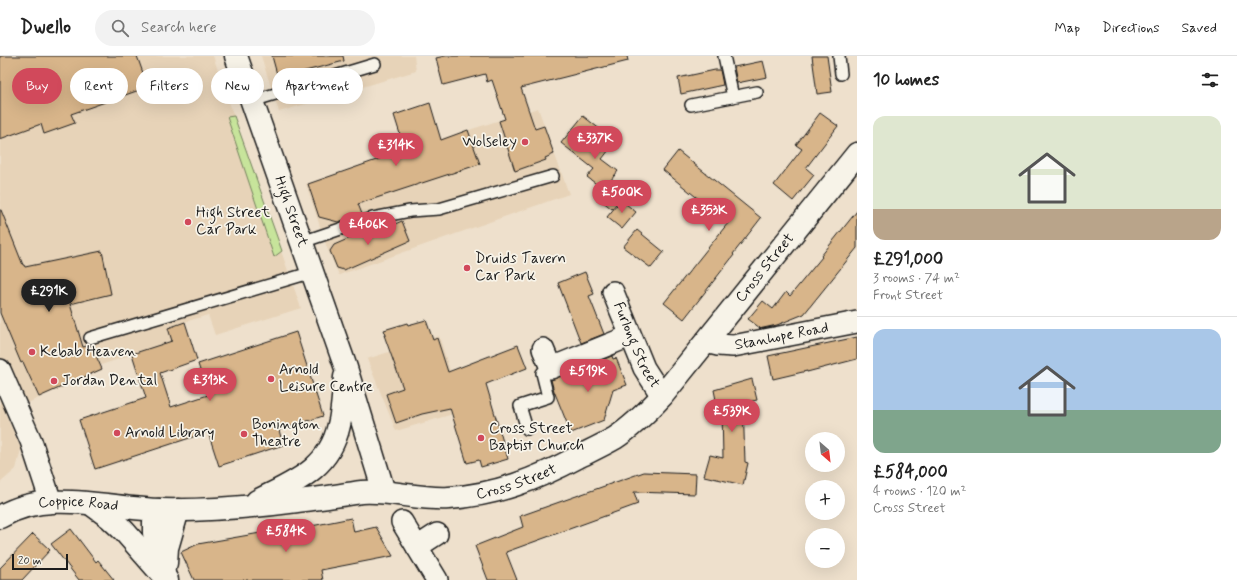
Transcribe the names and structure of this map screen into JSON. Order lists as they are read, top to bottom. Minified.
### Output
{"streets":{"street":["High Street","Cross Street","Stanhope Road","Furlong Street","Coppice Road"]},"crossings":[["High Street","Cross Street"],["Cross Street","Stanhope Road"],["Cross Street","Furlong Street"],["Cross Street","Coppice Road"]],"places":["Wolseley","High Street Car Park","Druids Tavern Car Park","Kebab Heaven","Arnold Leisure Centre","Jordan Dental","Arnold Library","Bonington Theatre","Cross Street Baptist Church"],"scale_bar":"20 m","north":"bottom right","page":{"header":"Dwello","search":"Search here","nav":["Map","Directions","Saved"],"heading":"10 homes","chip":["Buy","Rent","Filters","New","Apartment"],"list":[{"name":"£291,000","note":"3 rooms · 74 m² · Front Street"},{"name":"£584,000","note":"4 rooms · 120 m² · Cross Street"}],"price":["£337K","£314K","£500K","£353K","£406K","£291K","£519K","£313K","£539K","£584K"],"map_buttons":["+","−"],"scale":"20 m"}}
